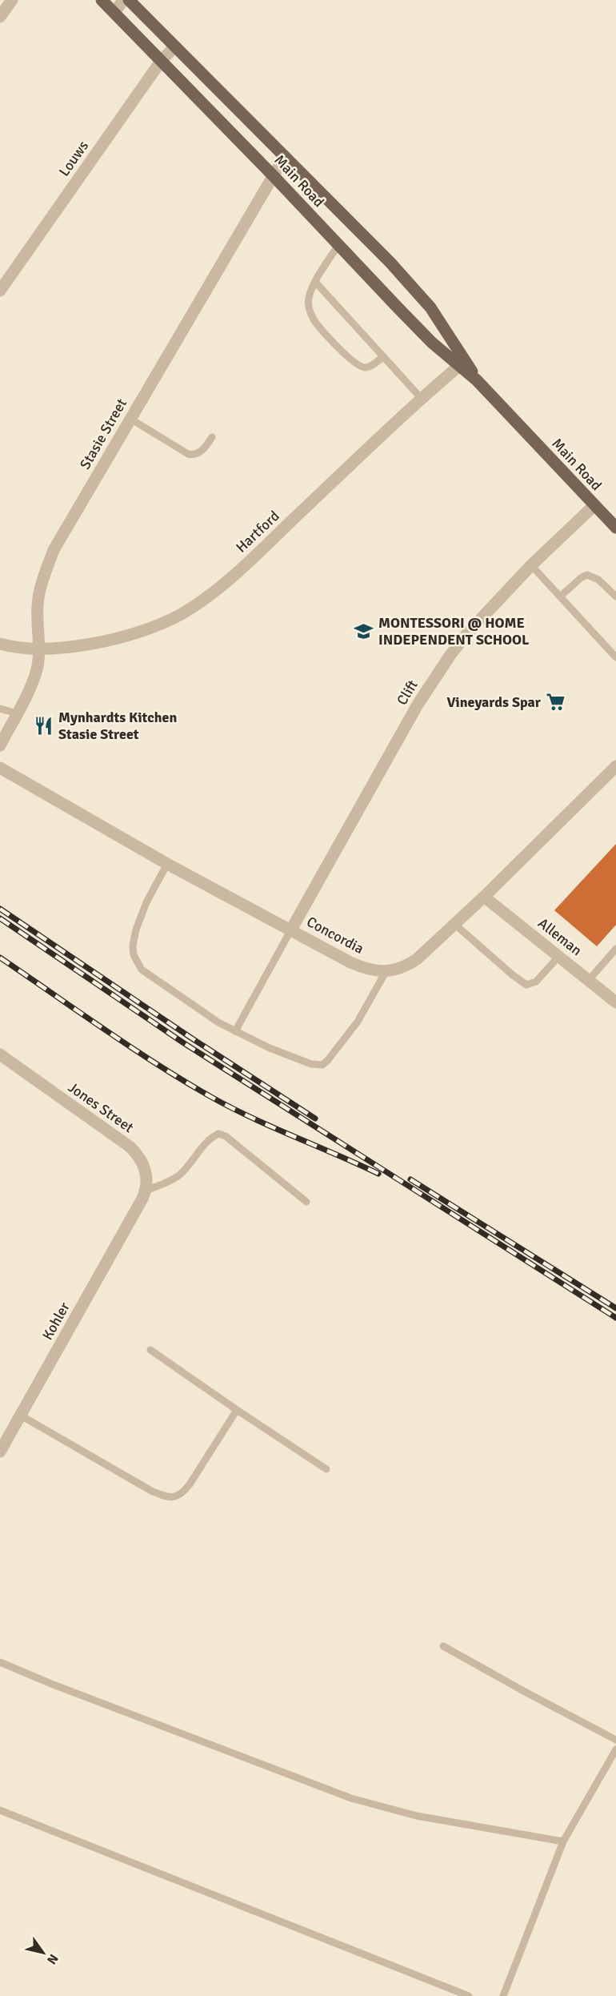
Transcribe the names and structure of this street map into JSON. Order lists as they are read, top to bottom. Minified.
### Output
{"streets":{"main road":["Main Road"],"street":["Louws","Stasie Street","Hartford","Clift","Concordia","Alleman","Jones Street","Kohler"]},"crossings":[["Louws","Main Road"],["Main Road","Stasie Street"],["Main Road","Hartford"],["Main Road","Clift"],["Stasie Street","Hartford"],["Clift","Concordia"],["Concordia","Alleman"],["Jones Street","Kohler"]],"places":{"school or university":["MONTESSORI @ HOME INDEPENDENT SCHOOL"],"supermarket":["Vineyards Spar"],"restaurant":["Mynhardts Kitchen Stasie Street"]},"north":"bottom right"}
